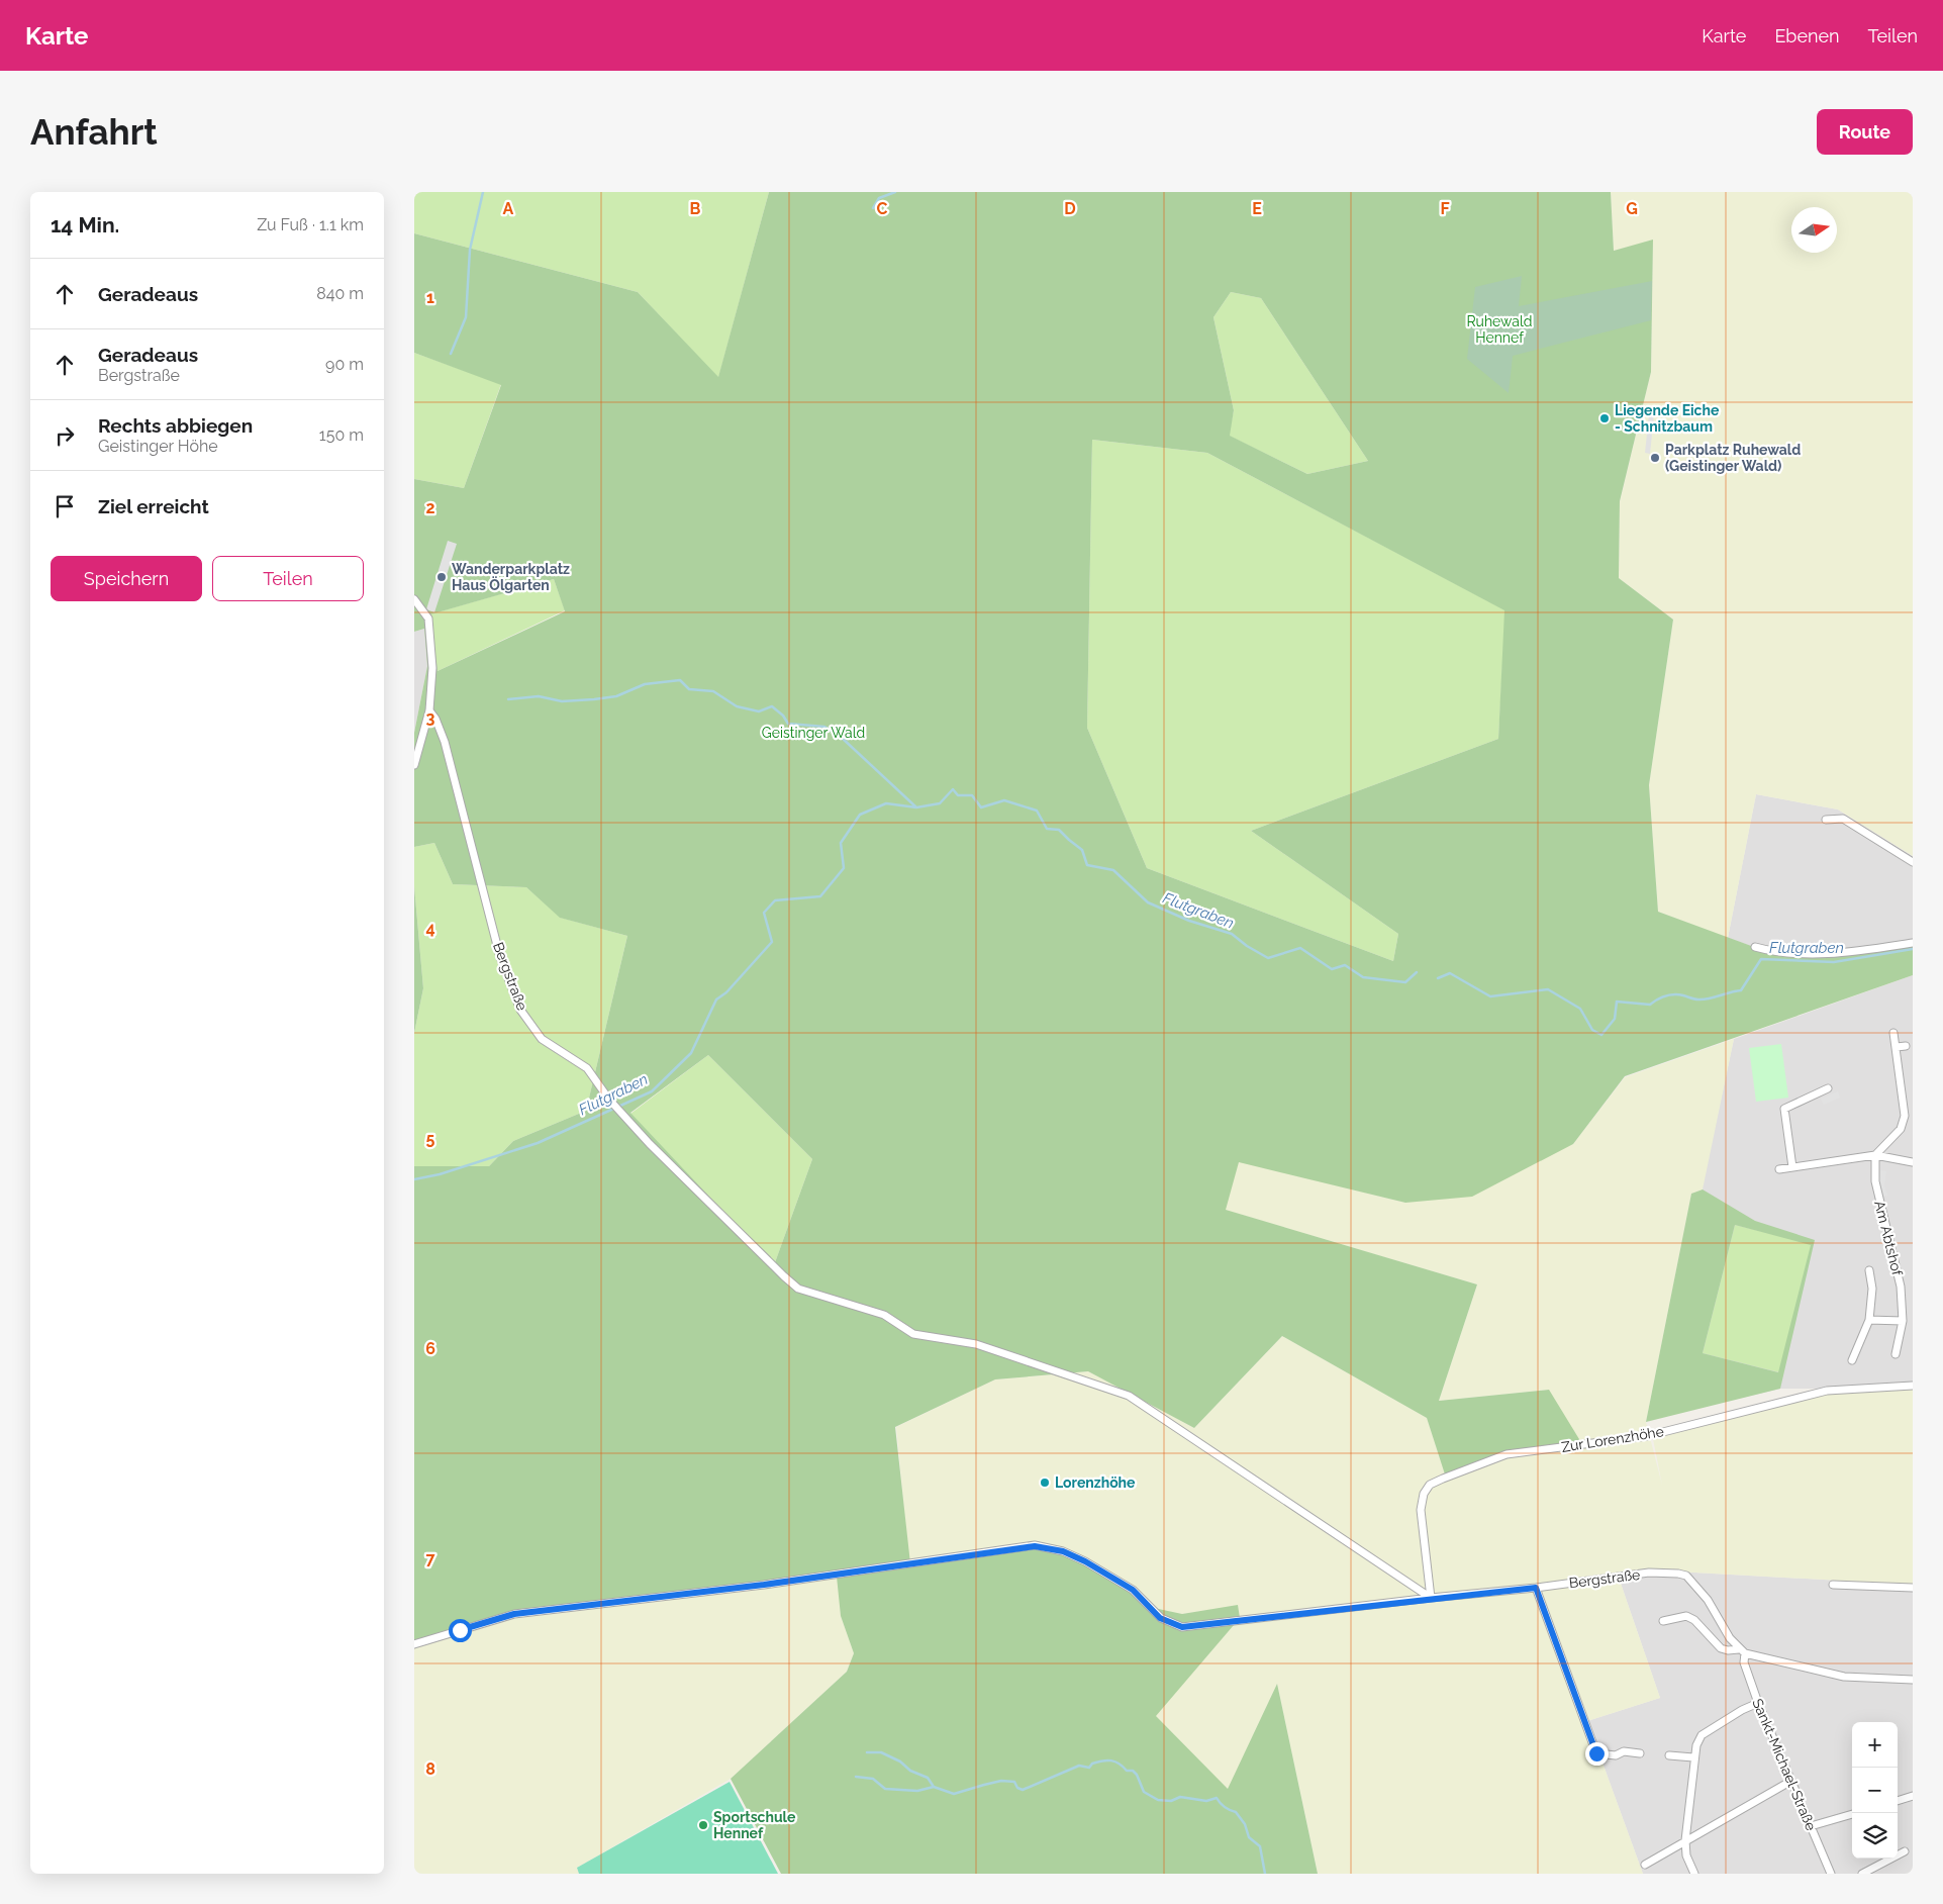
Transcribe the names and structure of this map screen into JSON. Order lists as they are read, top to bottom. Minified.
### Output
{"streets":{"street":["Bergstraße","Am Abtshof","Zur Lorenzhöhe","Sankt-Michael-Straße"]},"crossings":[["Bergstraße","Zur Lorenzhöhe"],["Bergstraße","Sankt-Michael-Straße"]],"water":["Flutgraben"],"parks":["Ruhewald Hennef","Geistinger Wald"],"places":["Liegende Eiche - Schnitzbaum","Parkplatz Ruhewald (Geistinger Wald)","Wanderparkplatz Haus Ölgarten","Lorenzhöhe","Sportschule Hennef"],"north":"right","page":{"header":"Karte","nav":["Karte","Ebenen","Teilen"],"buttons":["Route",["Speichern","Teilen"]],"title":"Anfahrt","heading":["14 Min.","Zu Fuß · 1.1 km"],"list":[["Geradeaus","840 m"],["Geradeaus","Bergstraße","90 m"],["Rechts abbiegen","Geistinger Höhe","150 m"],"Ziel erreicht"],"map_buttons":["+","−"]},"grid":{"columns":["A","B","C","D","E","F","G"],"rows":["1","2","3","4","5","6","7","8"]}}
